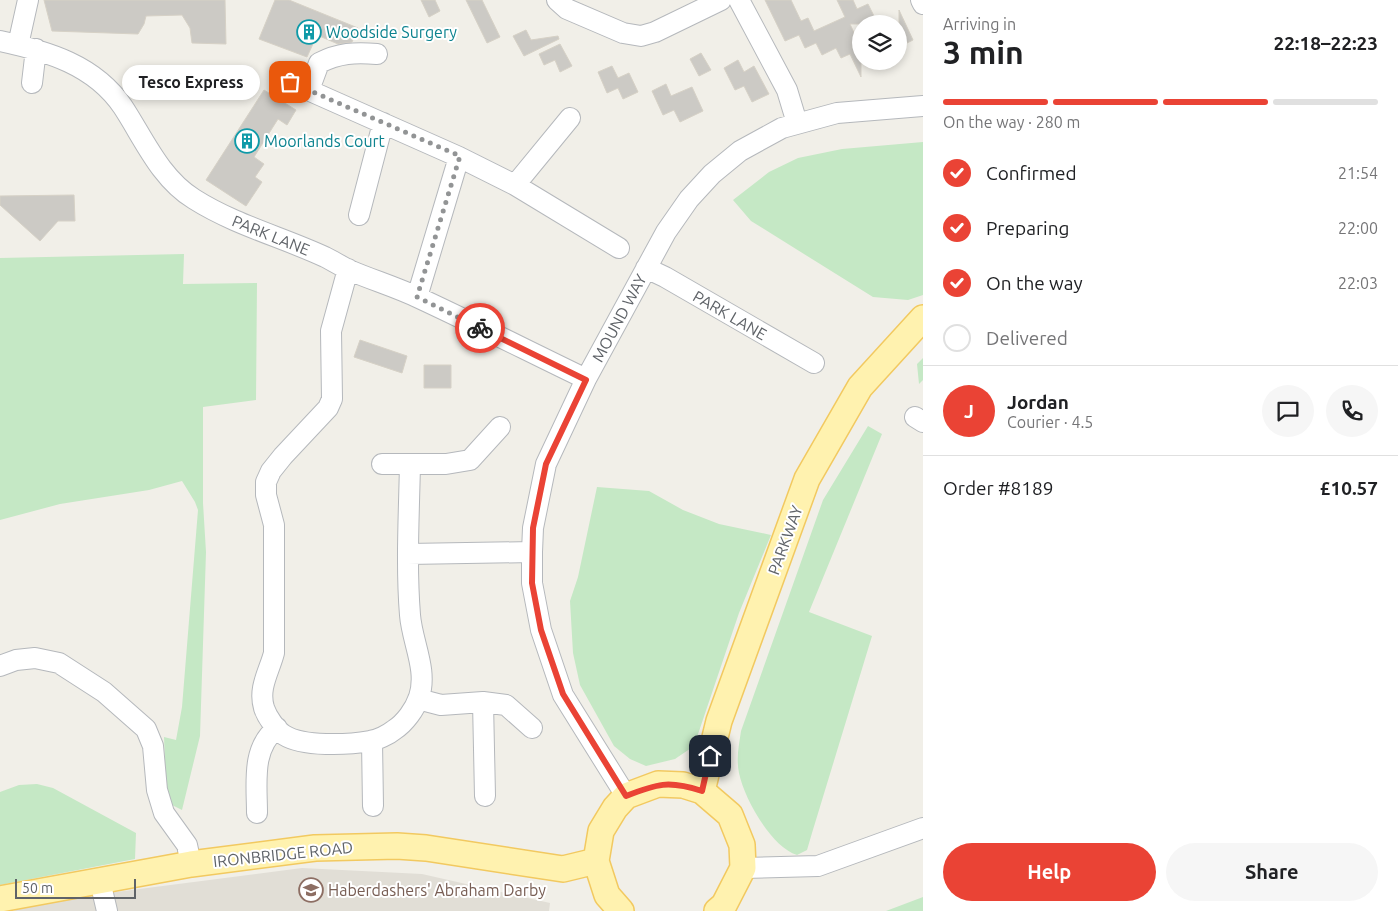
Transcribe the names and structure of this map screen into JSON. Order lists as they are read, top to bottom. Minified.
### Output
{"streets":{"main road":["PARKWAY","IRONBRIDGE ROAD"],"street":["PARK LANE","MOUND WAY"]},"crossings":[["PARK LANE","MOUND WAY"]],"places":{"building":["Woodside Surgery","Moorlands Court"],"other":["Tesco Express"],"school or university":["Haberdashers' Abraham Darby"]},"scale_bar":"50 m","page":{"heading":["3 min","Arriving in","22:18–22:23"],"panel":["Jordan","Courier · 4.5","Order #8189","£10.57"],"bubble":"Tesco Express","bar":"On the way · 280 m","list":[["Confirmed","21:54"],["Preparing","22:00"],["On the way","22:03"],"Delivered"],"round":"J","buttons":["Help","Share"],"scale":"50 m"}}
